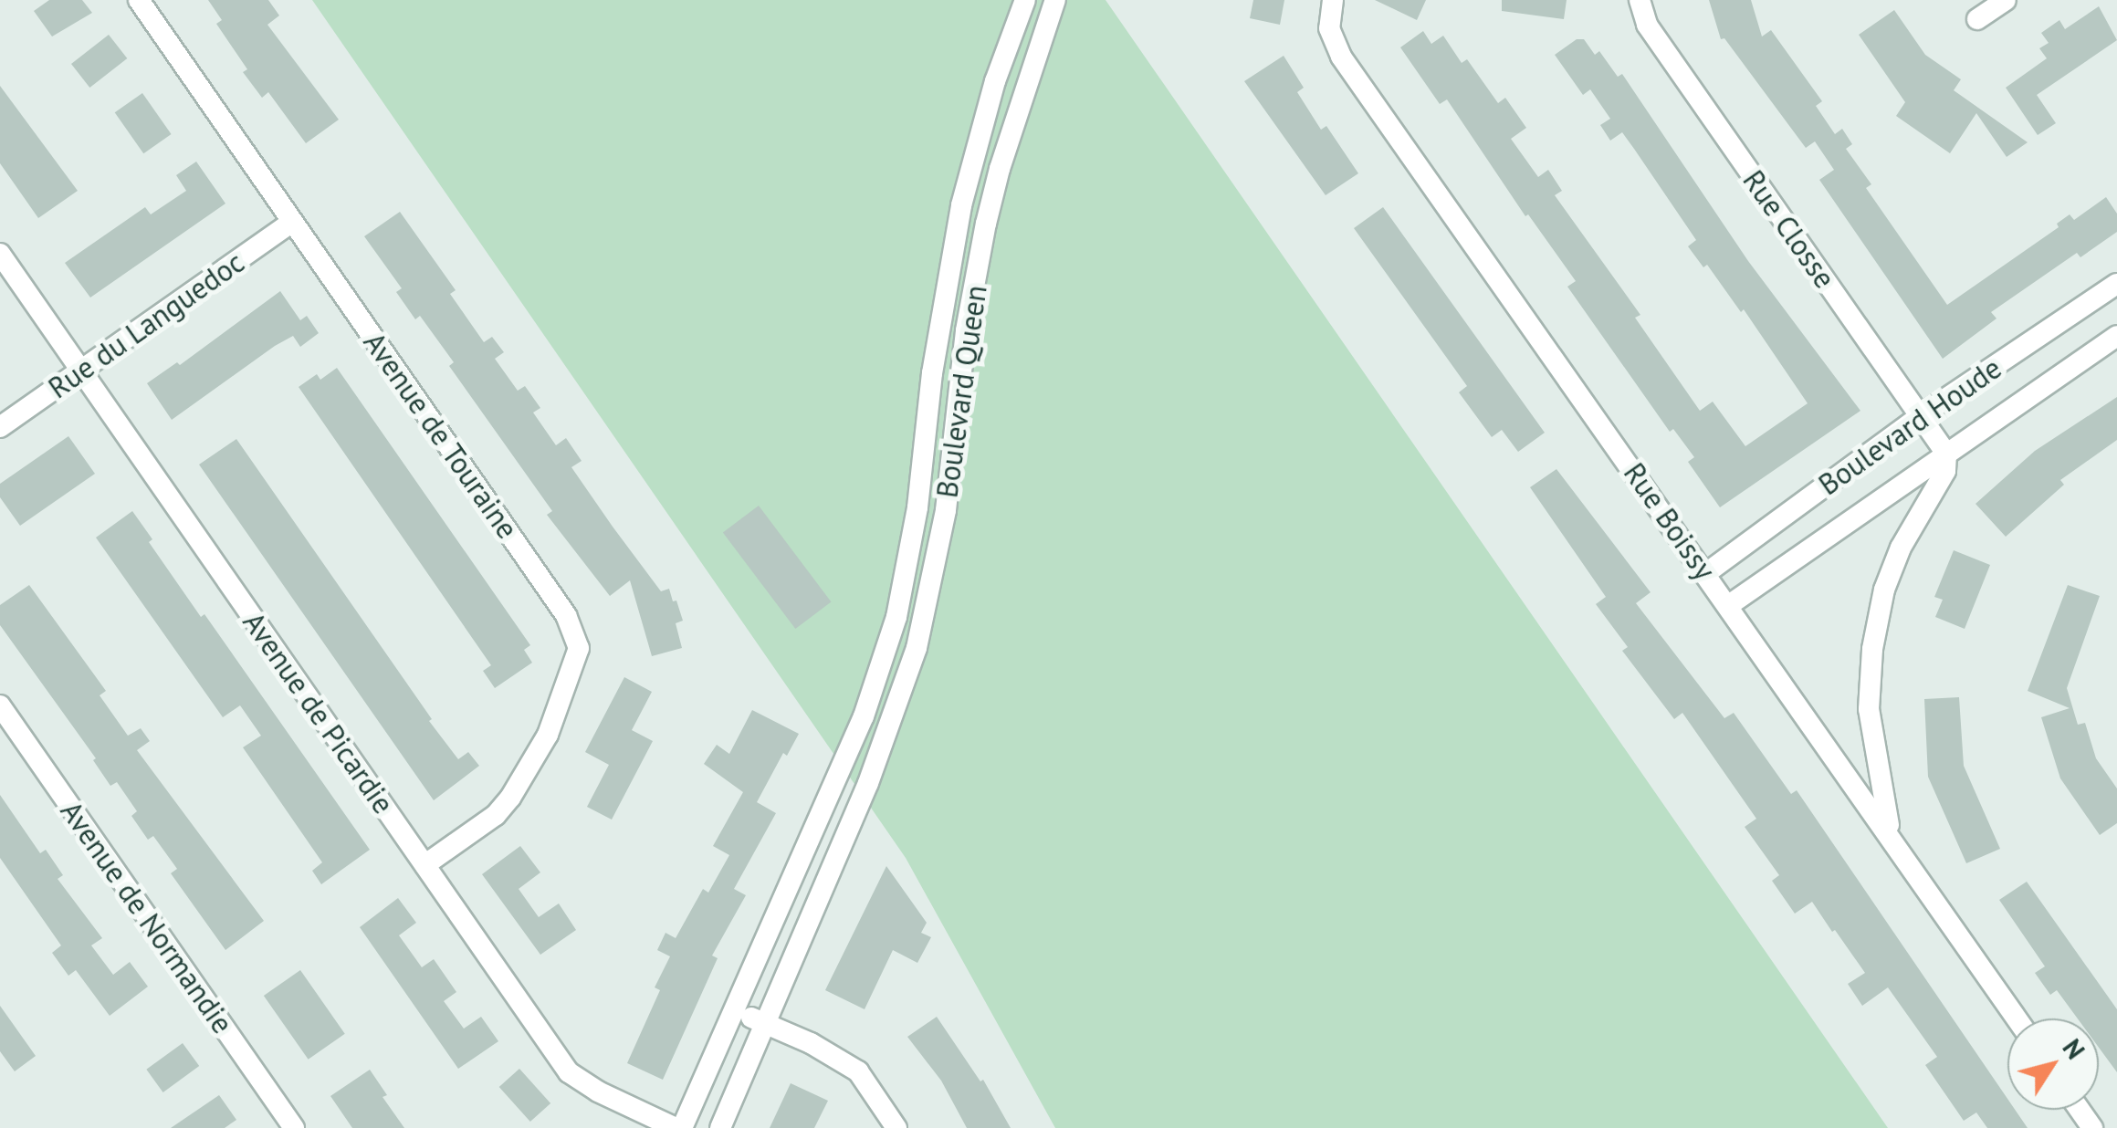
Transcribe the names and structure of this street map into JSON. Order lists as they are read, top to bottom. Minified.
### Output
{"streets":{"street":["Rue Closse","Rue du Languedoc","Boulevard Queen","Boulevard Houde","Avenue de Touraine","Rue Boissy","Avenue de Picardie","Avenue de Normandie"]},"crossings":[["Rue Closse","Boulevard Houde"],["Rue du Languedoc","Avenue de Touraine"],["Rue du Languedoc","Avenue de Picardie"],["Boulevard Queen","Avenue de Picardie"],["Boulevard Houde","Rue Boissy"],["Avenue de Touraine","Avenue de Picardie"]],"north":"top right"}
